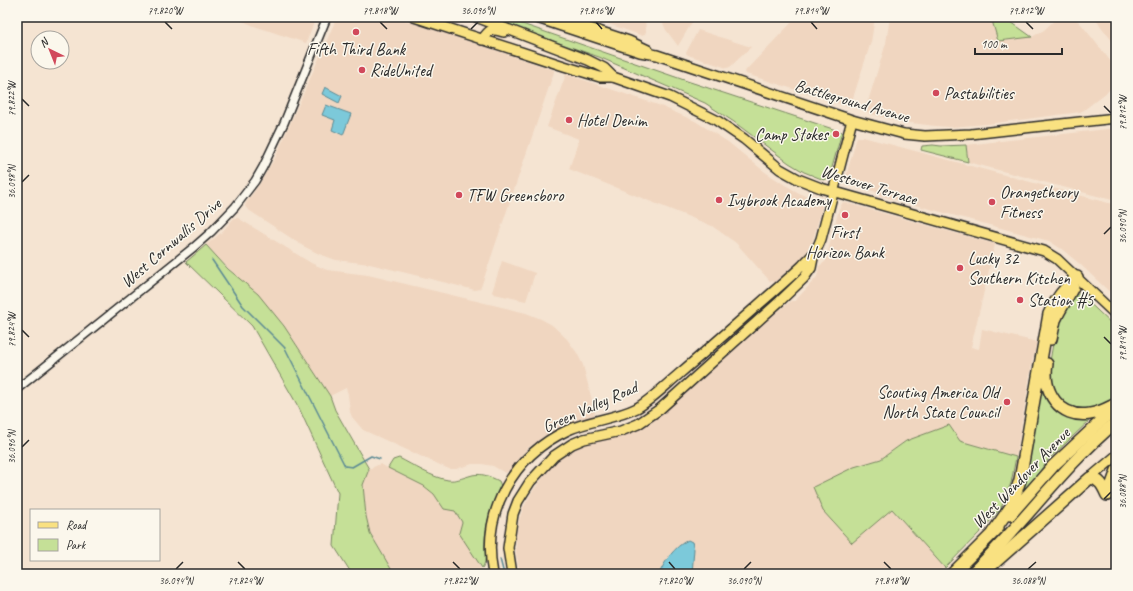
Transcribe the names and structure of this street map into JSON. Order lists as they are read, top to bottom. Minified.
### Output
{"streets":{"highway":["West Wendover Avenue"],"main road":["Battleground Avenue","Westover Terrace","Green Valley Road"],"street":["West Cornwallis Drive"]},"crossings":[["Battleground Avenue","Green Valley Road"],["Westover Terrace","Green Valley Road"]],"places":["Fifth Third Bank","RideUnited","Pastabilities","Hotel Denim","Camp Stokes","TFW Greensboro","Ivybrook Academy","Orangetheory Fitness","First Horizon Bank","Lucky 32 Southern Kitchen","Station #5","Scouting America Old North State Council"],"legend":["Road","Park"],"scale_bar":"100 m","north":"top left","coordinates":["79.820°W","79.818°W","36.096°N","79.816°W","79.814°W","79.812°W","79.822°W","36.098°N","36.090°N","79.824°W","36.088°N","36.094°N"]}
